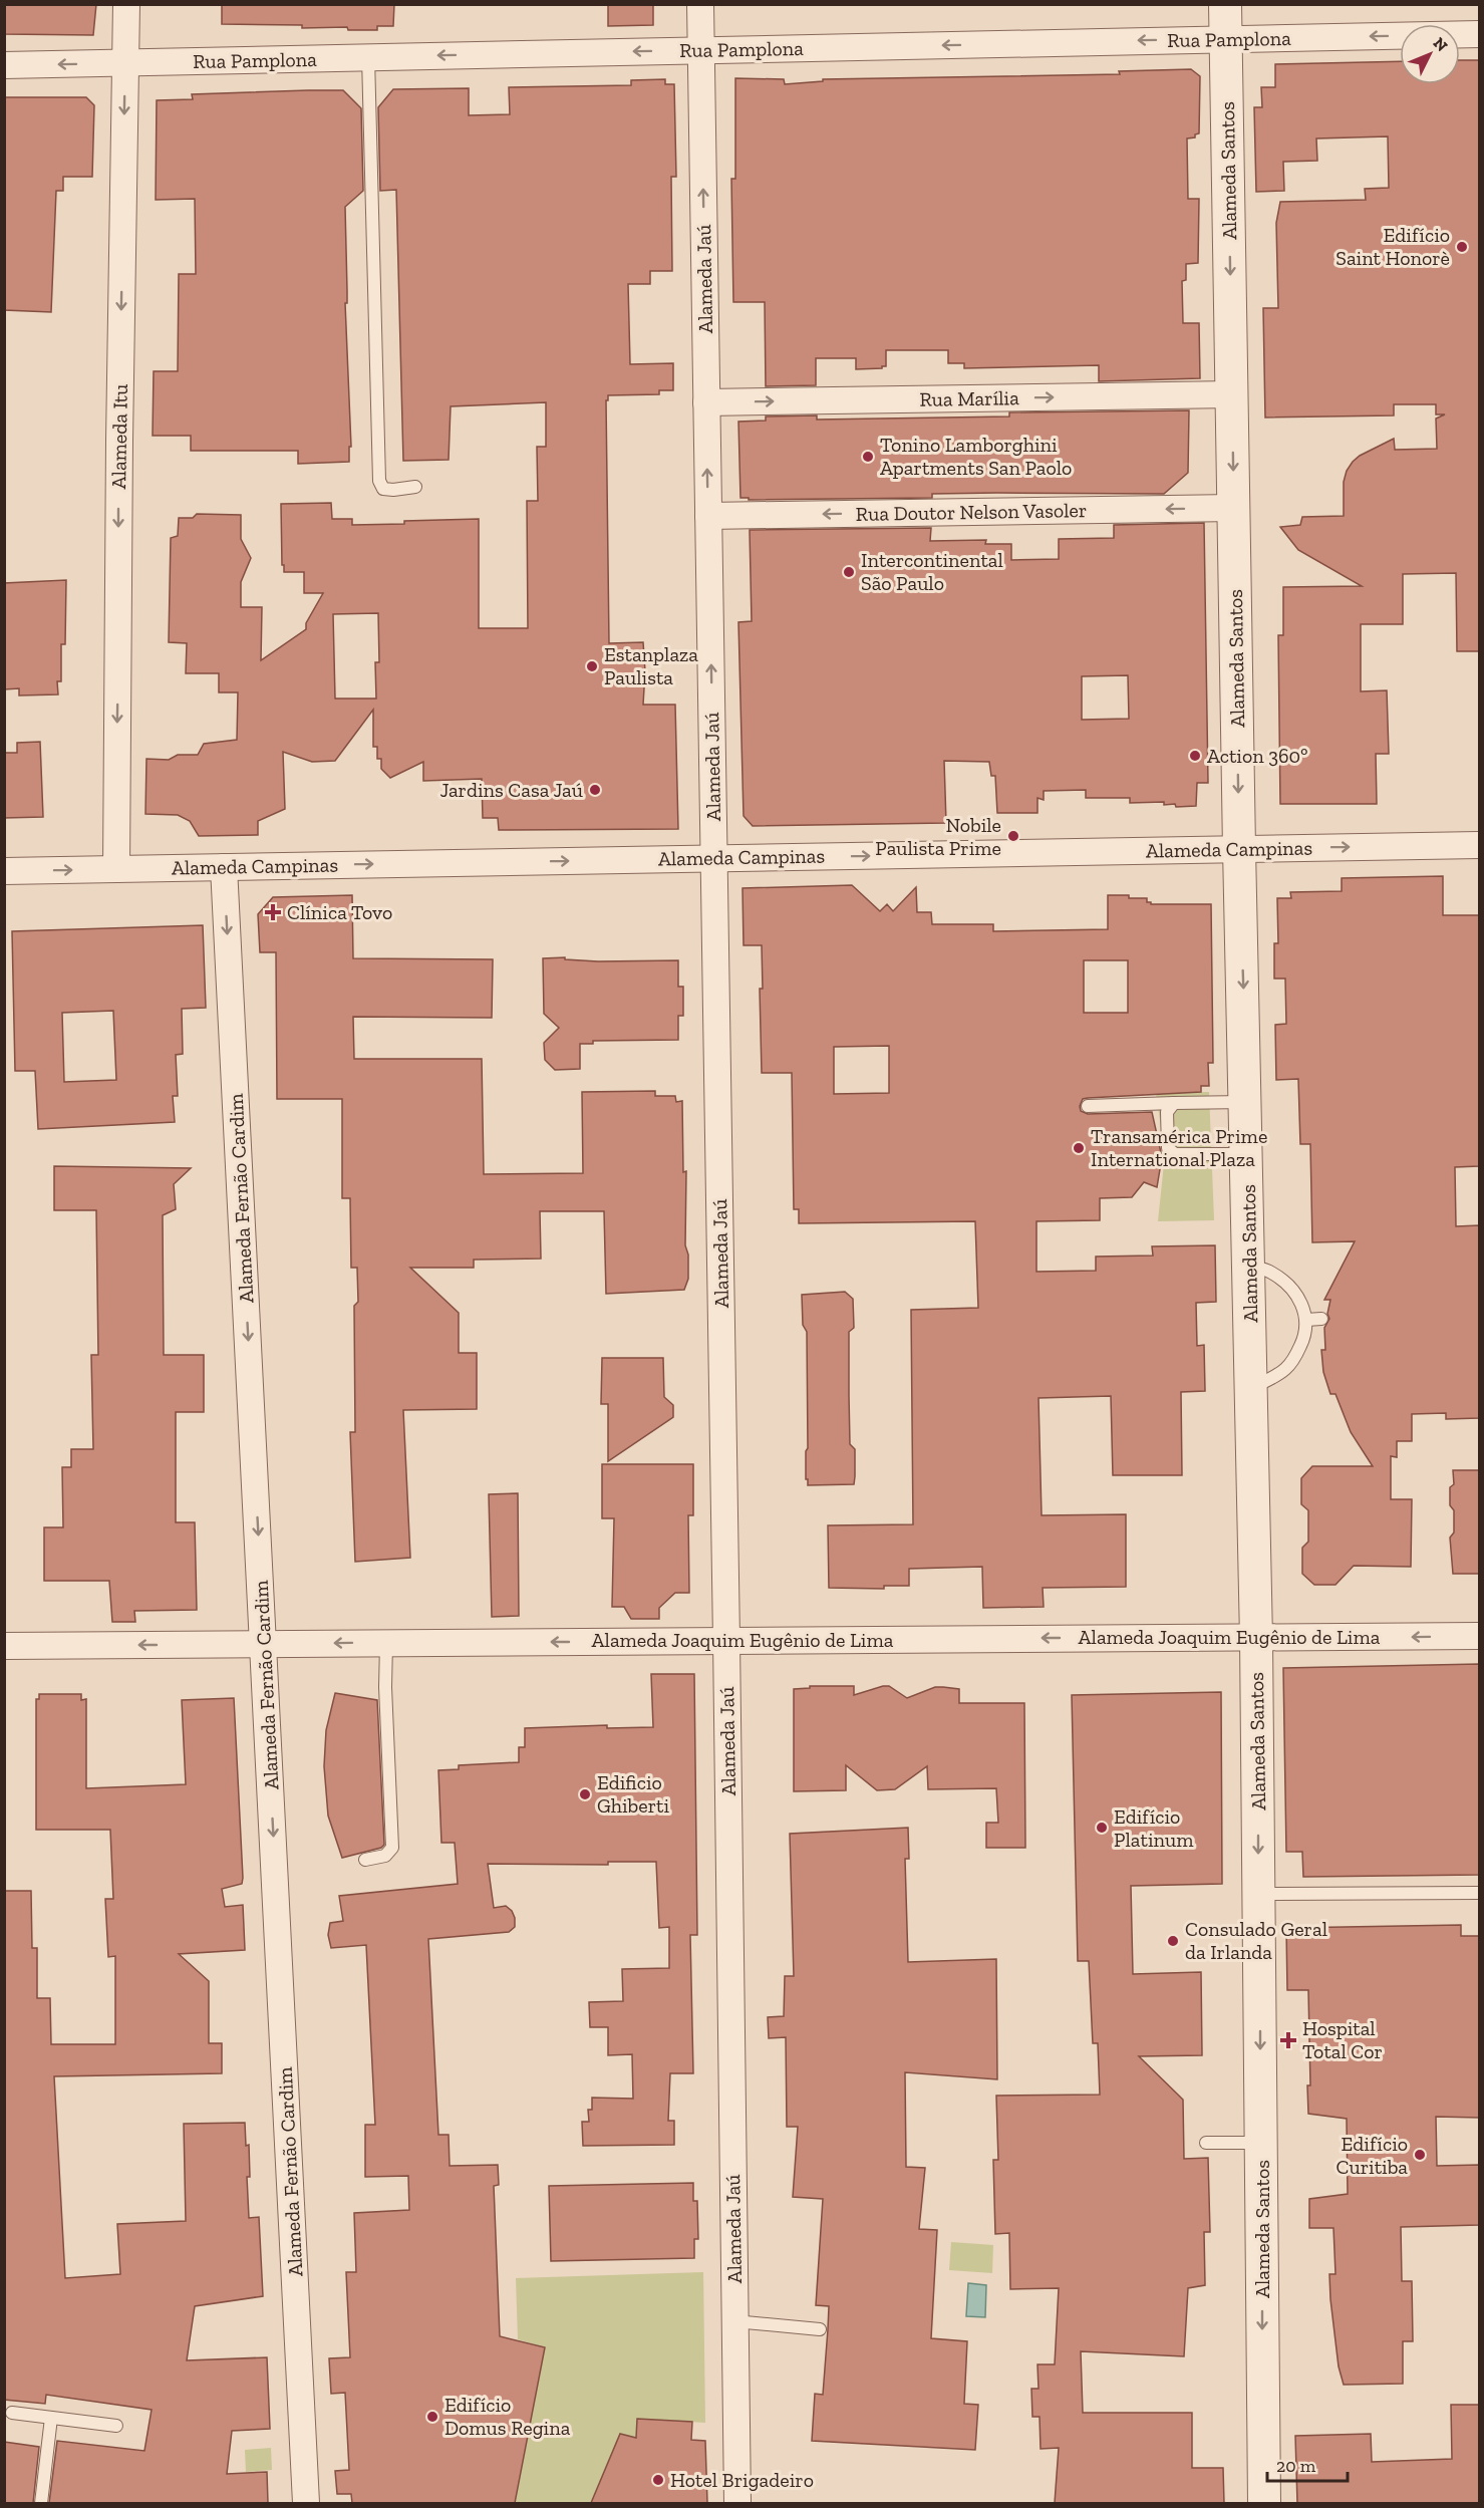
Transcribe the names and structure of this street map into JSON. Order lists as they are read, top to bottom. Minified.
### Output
{"streets":{"street":["Rua Pamplona","Alameda Santos","Alameda Jaú","Rua Marília","Alameda Itu","Rua Doutor Nelson Vasoler","Alameda Campinas","Alameda Fernão Cardim","Alameda Joaquim Eugênio de Lima"]},"crossings":[["Rua Pamplona","Alameda Santos"],["Rua Pamplona","Alameda Jaú"],["Rua Pamplona","Alameda Itu"],["Alameda Santos","Rua Marília"],["Alameda Santos","Rua Doutor Nelson Vasoler"],["Alameda Santos","Alameda Campinas"],["Alameda Santos","Alameda Joaquim Eugênio de Lima"],["Alameda Jaú","Rua Marília"],["Alameda Jaú","Rua Doutor Nelson Vasoler"],["Alameda Jaú","Alameda Campinas"],["Alameda Jaú","Alameda Joaquim Eugênio de Lima"],["Alameda Itu","Alameda Campinas"],["Alameda Campinas","Alameda Fernão Cardim"],["Alameda Fernão Cardim","Alameda Joaquim Eugênio de Lima"]],"one_way":["Rua Pamplona","Alameda Santos","Rua Marília","Alameda Itu","Rua Doutor Nelson Vasoler","Alameda Campinas","Alameda Fernão Cardim","Alameda Joaquim Eugênio de Lima"],"places":{"other":["Edifício Saint Honorè","Tonino Lamborghini Apartments San Paolo","Intercontinental São Paulo","Estanplaza Paulista","Action 360º","Jardins Casa Jaú","Nobile Paulista Prime","Transamérica Prime International Plaza","Edificio Ghiberti","Edifício Platinum","Consulado Geral da Irlanda","Edifício Curitiba","Edifício Domus Regina","Hotel Brigadeiro"],"health":["Clínica Tovo","Hospital Total Cor"]},"scale_bar":"20 m","north":"top right"}
